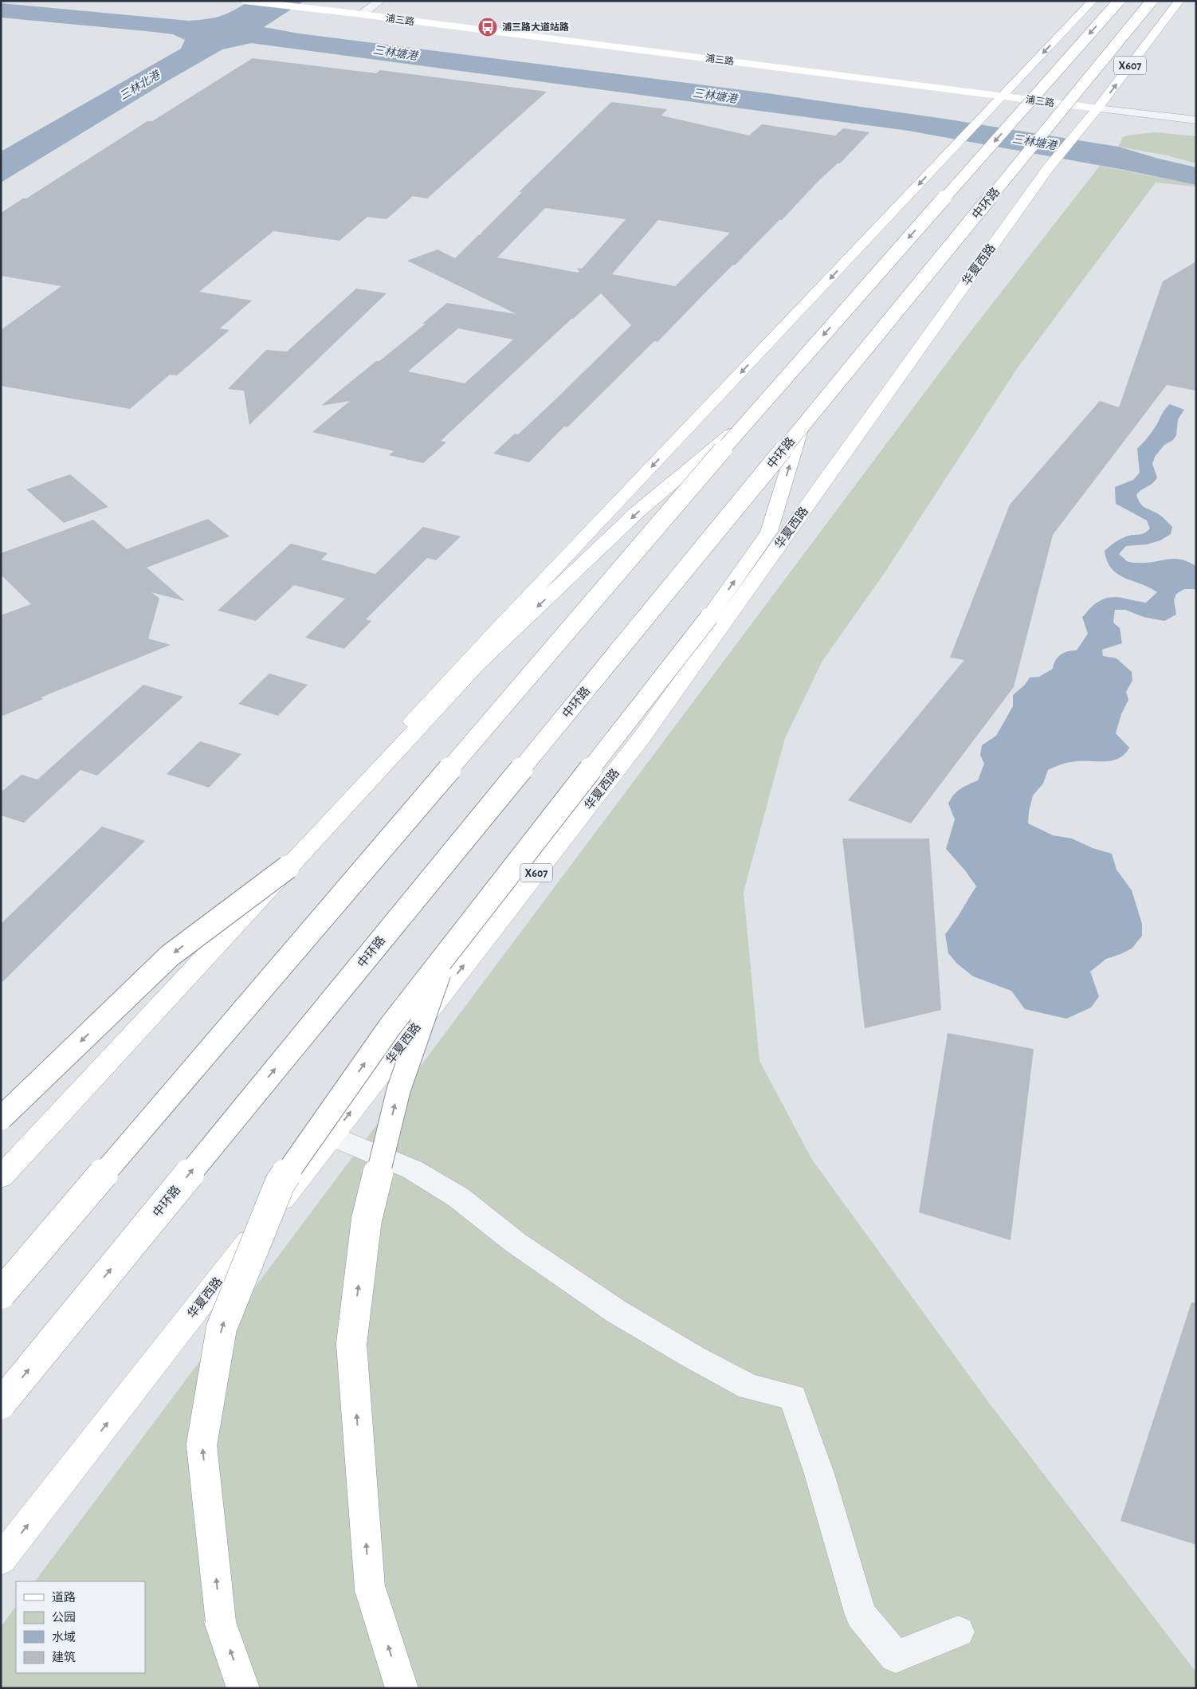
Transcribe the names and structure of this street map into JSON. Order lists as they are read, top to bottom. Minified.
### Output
{"streets":{"main road":["浦三路","X607","中环路","华夏西路"]},"crossings":[["浦三路","华夏西路"]],"water":["三林塘港","三林北港"],"places":{"bus stop":["浦三路大道站路"]},"legend":["道路","公园","水域","建筑"]}
